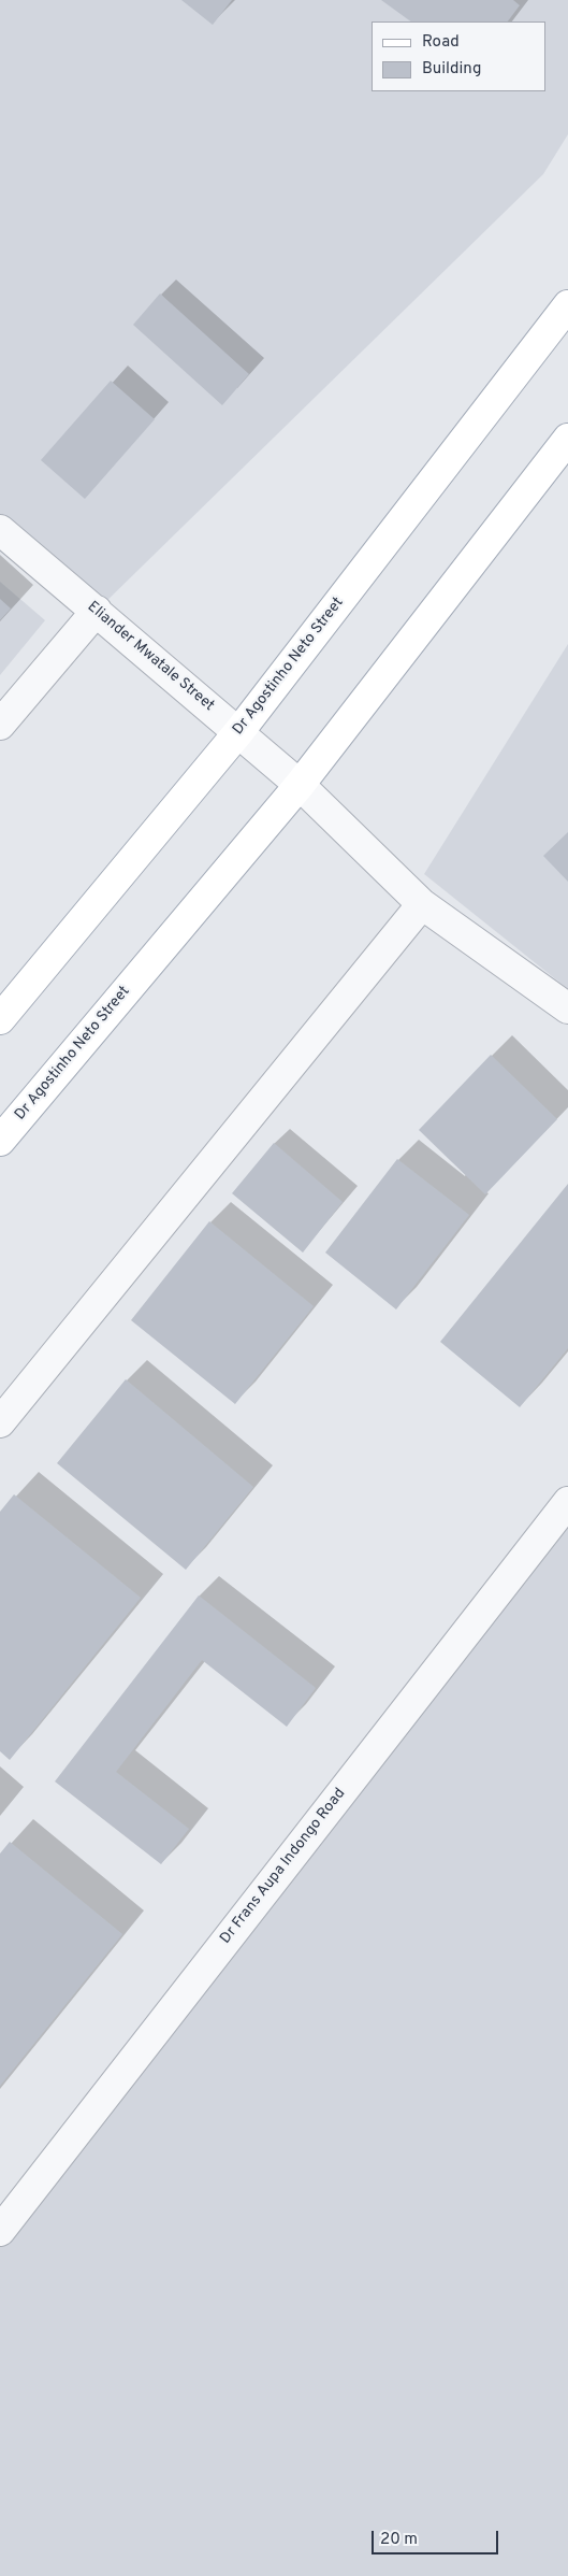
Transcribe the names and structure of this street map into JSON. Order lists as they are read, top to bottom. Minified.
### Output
{"streets":{"main road":["Dr Agostinho Neto Street"],"street":["Eliander Mwatale Street","Dr Frans Aupa Indongo Road"]},"crossings":[["Eliander Mwatale Street","Dr Agostinho Neto Street"]],"legend":["Road","Building"],"scale_bar":"20 m"}
